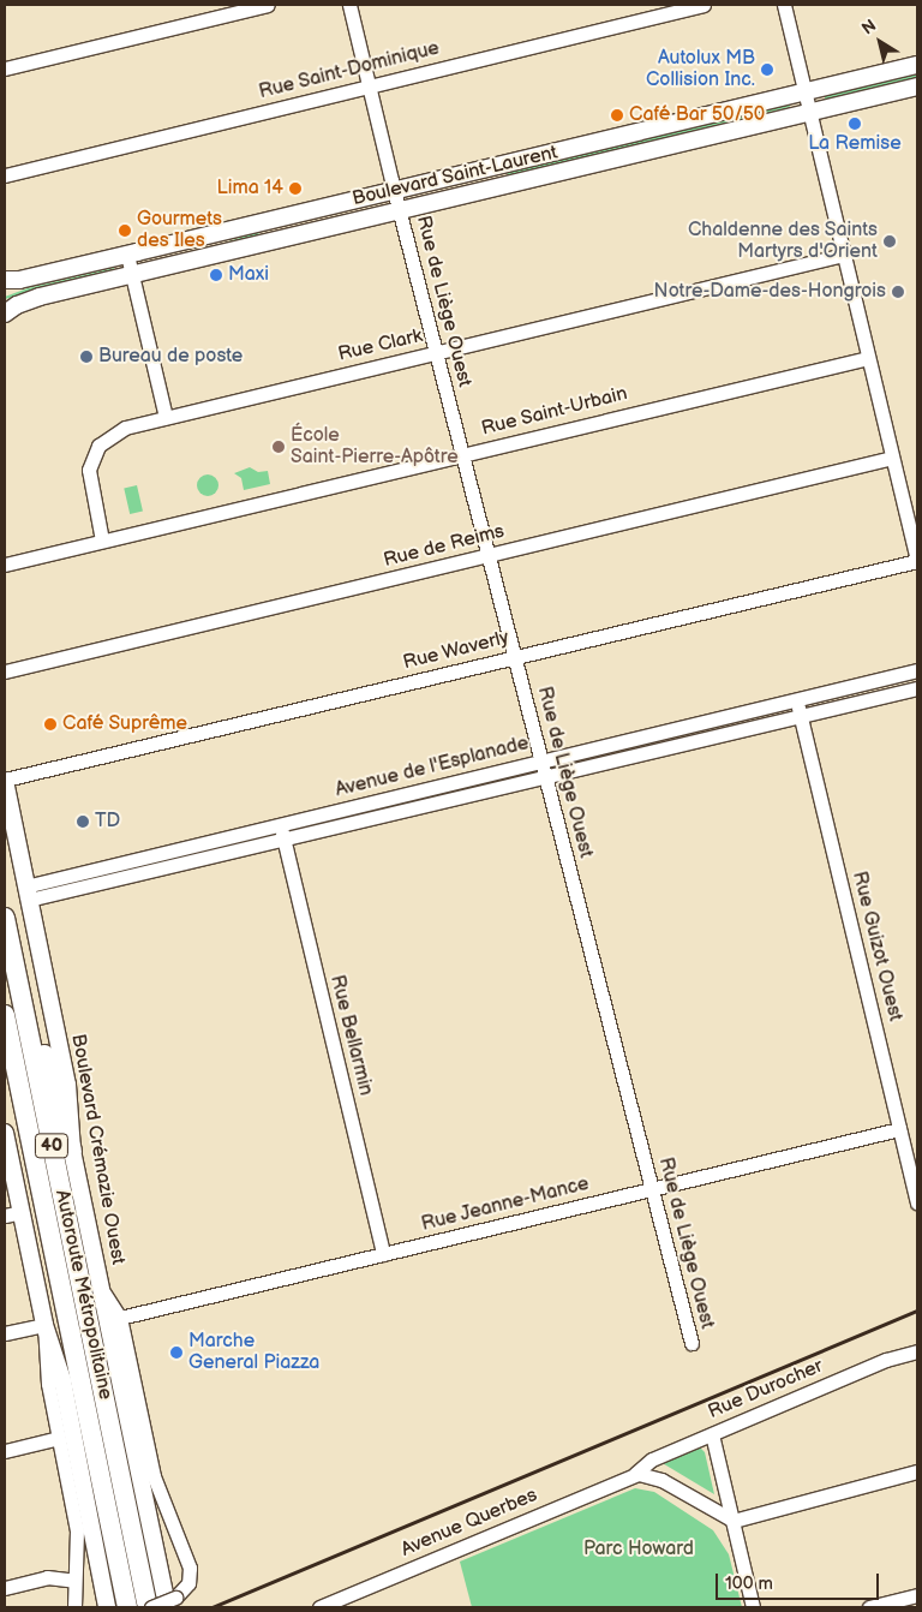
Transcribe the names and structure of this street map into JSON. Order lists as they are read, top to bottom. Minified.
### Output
{"streets":{"highway":["40","Autoroute Métropolitaine"],"main road":["Boulevard Saint-Laurent","Boulevard Crémazie Ouest"],"street":["Rue Saint-Dominique","Rue de Liège Ouest","Rue Clark","Rue Saint-Urbain","Rue de Reims","Rue Waverly","Avenue de l'Esplanade","Rue Guizot Ouest","Rue Bellarmin","Rue Jeanne-Mance","Rue Durocher","Avenue Querbes"]},"crossings":[["Rue Saint-Dominique","Rue de Liège Ouest"],["Boulevard Saint-Laurent","Rue de Liège Ouest"],["Rue de Liège Ouest","Rue Clark"],["Rue de Liège Ouest","Rue Saint-Urbain"],["Rue de Liège Ouest","Rue de Reims"],["Rue de Liège Ouest","Rue Waverly"],["Rue de Liège Ouest","Avenue de l'Esplanade"],["Rue de Liège Ouest","Rue Jeanne-Mance"],["Rue Clark","Rue Saint-Urbain"],["Rue Waverly","Boulevard Crémazie Ouest"],["Avenue de l'Esplanade","Rue Guizot Ouest"],["Avenue de l'Esplanade","Rue Bellarmin"],["Avenue de l'Esplanade","Boulevard Crémazie Ouest"],["Rue Guizot Ouest","Rue Jeanne-Mance"],["Rue Bellarmin","Rue Jeanne-Mance"],["Boulevard Crémazie Ouest","Autoroute Métropolitaine"],["Rue Durocher","Avenue Querbes"]],"parks":["Parc Howard"],"places":["Autolux MB Collision Inc.","Café Bar 50/50","La Remise","Lima 14","Gourmets des Iles","Chaldenne des Saints Martyrs d'Orient","Maxi","Notre-Dame-des-Hongrois","Bureau de poste","École Saint-Pierre-Apôtre","Café Suprême","TD","Marche General Piazza"],"scale_bar":"100 m","north":"top left"}
